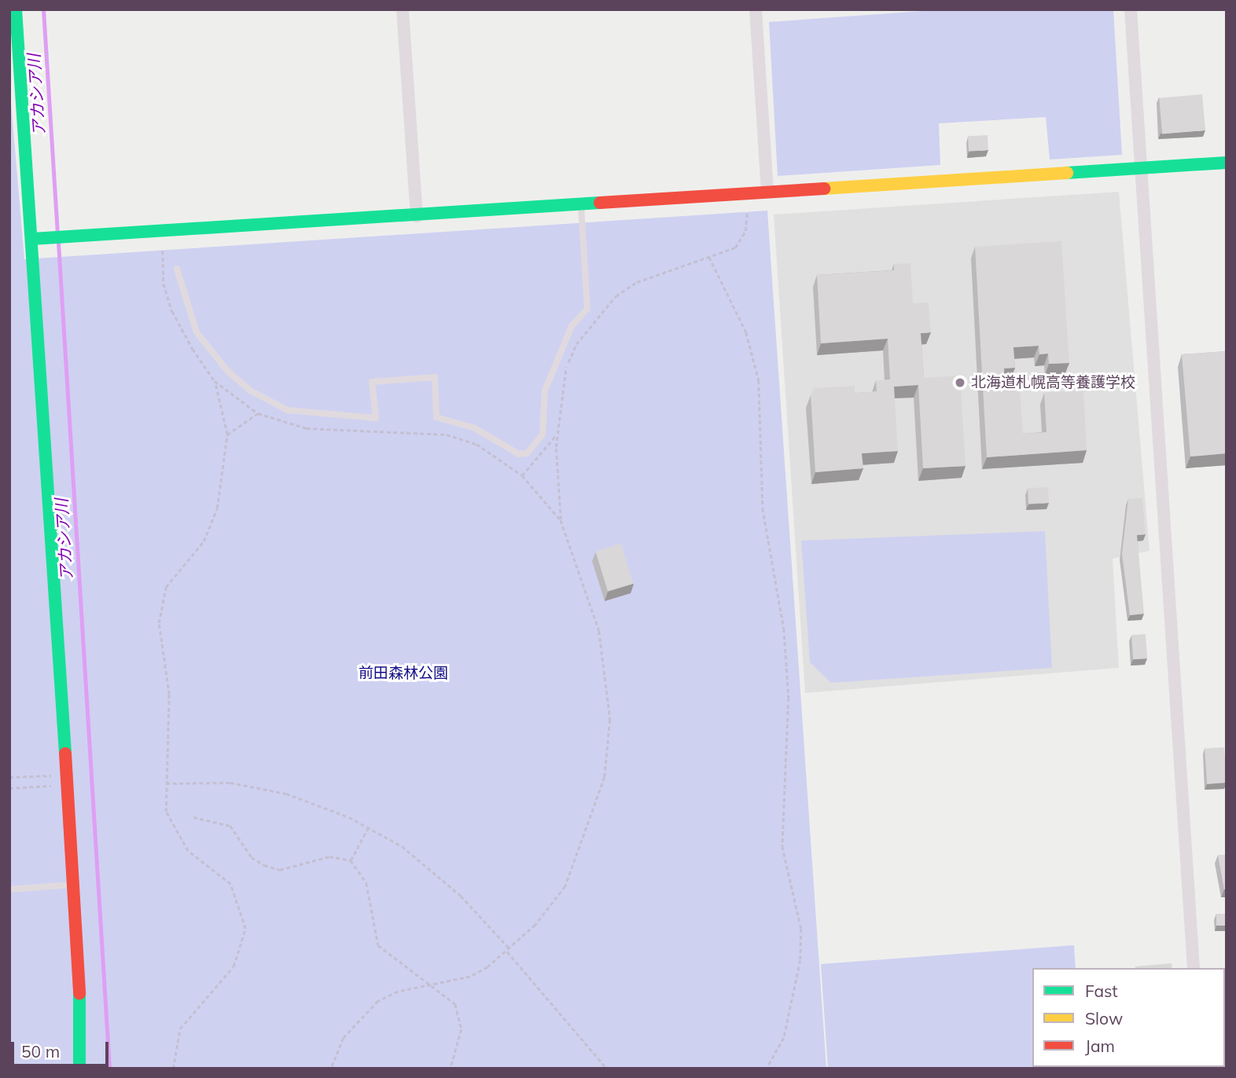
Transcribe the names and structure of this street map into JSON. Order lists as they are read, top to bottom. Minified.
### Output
{"water":["アカシア川"],"parks":["前田森林公園"],"places":["北海道札幌高等養護学校"],"legend":["Fast","Slow","Jam"],"scale_bar":"50 m"}
